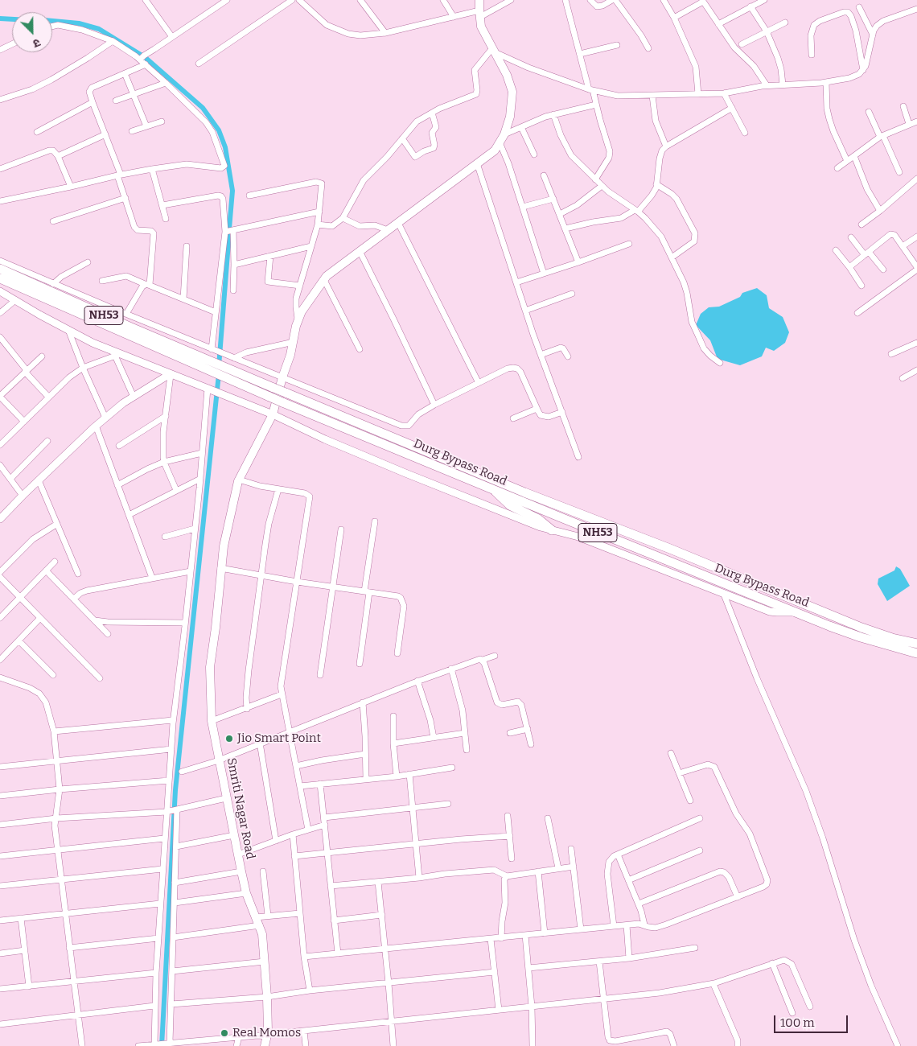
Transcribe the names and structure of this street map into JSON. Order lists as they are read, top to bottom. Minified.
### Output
{"streets":{"highway":["NH53","Durg Bypass Road"],"main road":["Smriti Nagar Road"]},"places":["Jio Smart Point","Real Momos"],"scale_bar":"100 m","north":"bottom right"}
